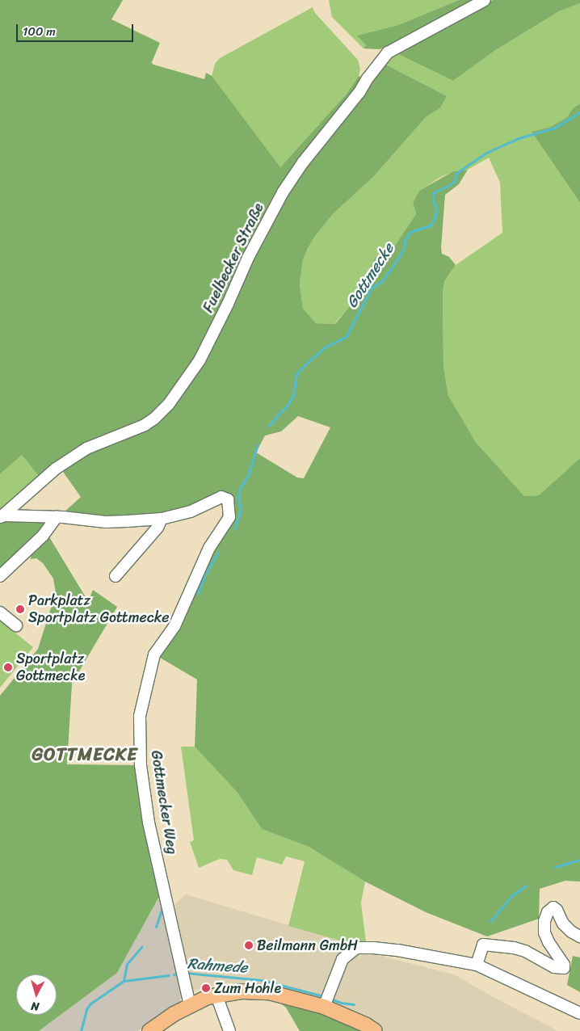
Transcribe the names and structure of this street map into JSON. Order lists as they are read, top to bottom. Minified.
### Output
{"streets":{"street":["Fuelbecker Straße","Gottmecker Weg"]},"crossings":[["Fuelbecker Straße","Gottmecker Weg"]],"districts":["GOTTMECKE"],"water":["Gottmecke","Rahmede"],"places":["Parkplatz Sportplatz Gottmecke","Sportplatz Gottmecke","Beilmann GmbH","Zum Hohle"],"scale_bar":"100 m","north":"bottom"}
